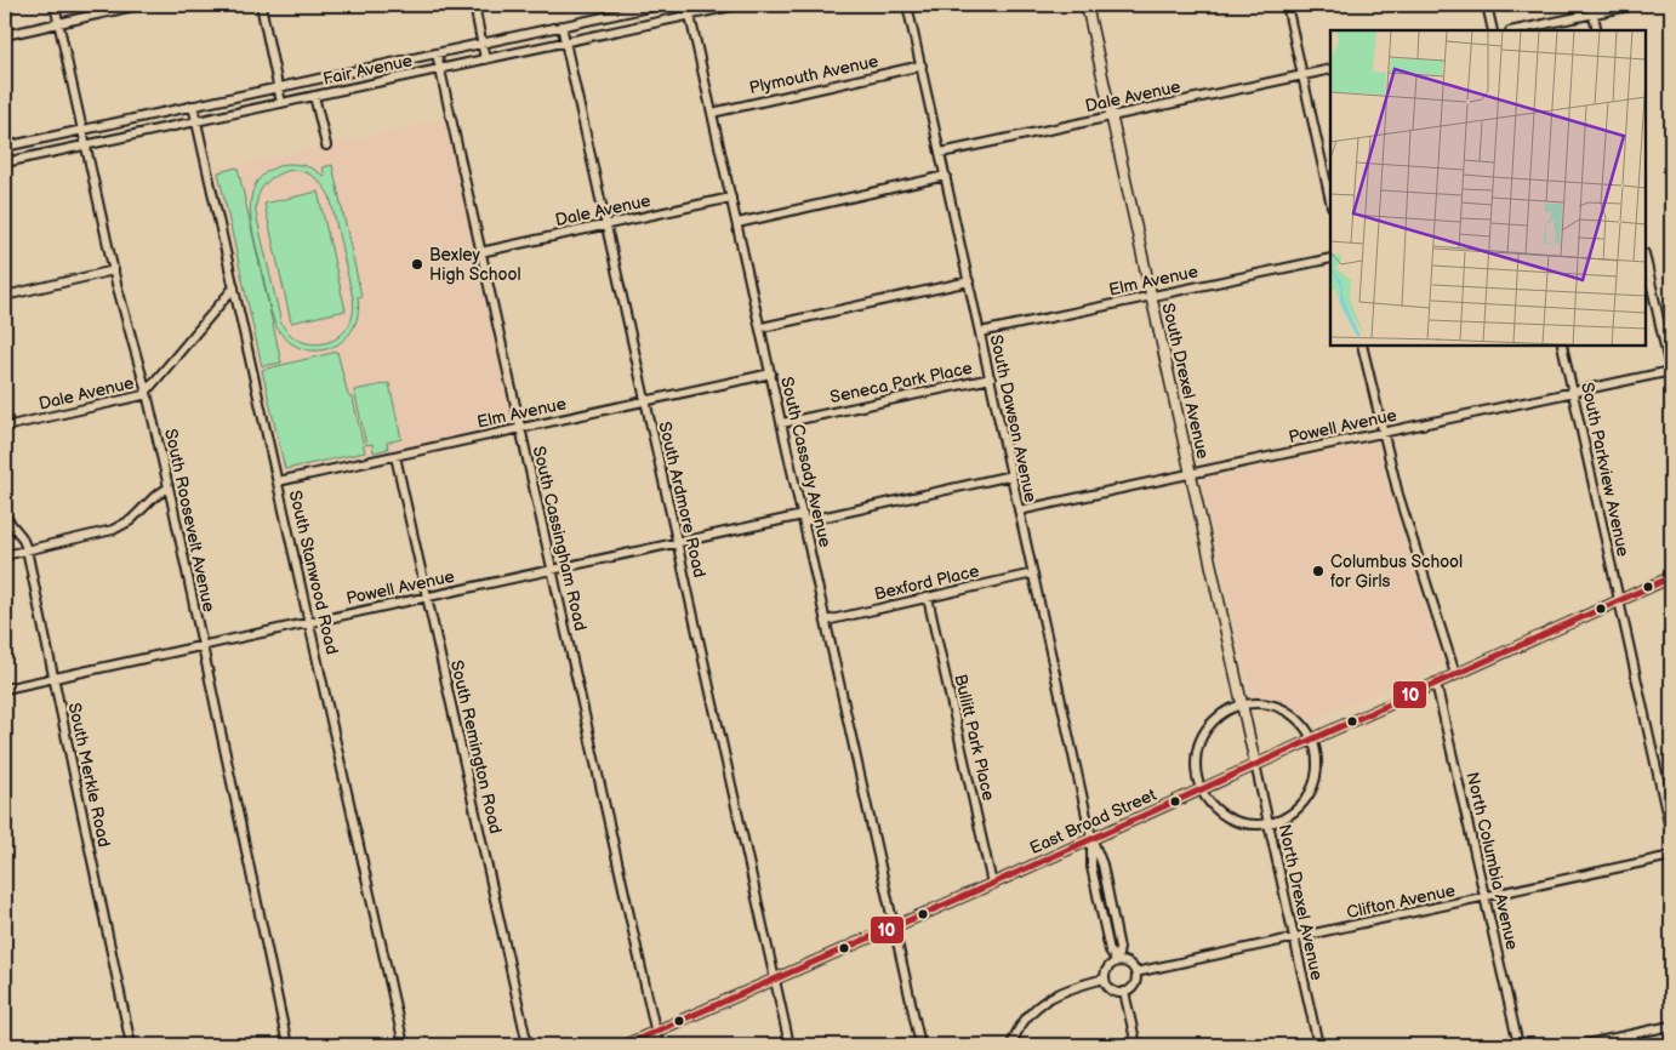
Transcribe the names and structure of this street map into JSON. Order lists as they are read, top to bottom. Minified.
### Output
{"streets":{"main road":["South Drexel Avenue","East Broad Street"],"street":["Fair Avenue","Plymouth Avenue","Dale Avenue","Elm Avenue","Seneca Park Place","South Dawson Avenue","Powell Avenue","South Cassady Avenue","South Parkview Avenue","South Ardmore Road","South Roosevelt Avenue","South Cassingham Road","South Stanwood Road","Bexford Place","Bullitt Park Place","South Remington Road","South Merkle Road","North Columbia Avenue","Clifton Avenue","North Drexel Avenue"]},"crossings":[["Fair Avenue","South Cassady Avenue"],["Fair Avenue","South Ardmore Road"],["Fair Avenue","South Roosevelt Avenue"],["Fair Avenue","South Cassingham Road"],["Fair Avenue","South Stanwood Road"],["Plymouth Avenue","South Dawson Avenue"],["Plymouth Avenue","South Cassady Avenue"],["Dale Avenue","South Drexel Avenue"],["Dale Avenue","South Dawson Avenue"],["Dale Avenue","South Cassady Avenue"],["Dale Avenue","South Ardmore Road"],["Dale Avenue","South Roosevelt Avenue"],["Dale Avenue","South Cassingham Road"],["Dale Avenue","South Stanwood Road"],["Elm Avenue","South Drexel Avenue"],["Elm Avenue","South Dawson Avenue"],["Elm Avenue","South Cassady Avenue"],["Elm Avenue","South Ardmore Road"],["Elm Avenue","South Cassingham Road"],["Elm Avenue","South Stanwood Road"],["Elm Avenue","South Remington Road"],["South Drexel Avenue","Powell Avenue"],["South Drexel Avenue","East Broad Street"],["South Drexel Avenue","North Drexel Avenue"],["Seneca Park Place","South Dawson Avenue"],["Seneca Park Place","South Cassady Avenue"],["South Dawson Avenue","Powell Avenue"],["South Dawson Avenue","Bexford Place"],["South Dawson Avenue","East Broad Street"],["South Dawson Avenue","Clifton Avenue"],["Powell Avenue","South Cassady Avenue"],["Powell Avenue","South Parkview Avenue"],["Powell Avenue","South Ardmore Road"],["Powell Avenue","South Roosevelt Avenue"],["Powell Avenue","South Cassingham Road"],["Powell Avenue","South Stanwood Road"],["Powell Avenue","South Remington Road"],["Powell Avenue","South Merkle Road"],["South Cassady Avenue","Bexford Place"],["South Cassady Avenue","East Broad Street"],["South Parkview Avenue","East Broad Street"],["South Ardmore Road","East Broad Street"],["South Cassingham Road","East Broad Street"],["Bexford Place","Bullitt Park Place"],["Bullitt Park Place","East Broad Street"],["East Broad Street","North Columbia Avenue"],["East Broad Street","North Drexel Avenue"],["North Columbia Avenue","Clifton Avenue"],["Clifton Avenue","North Drexel Avenue"]],"places":["Bexley High School","Columbus School for Girls"],"lines":["transit line 10"]}
